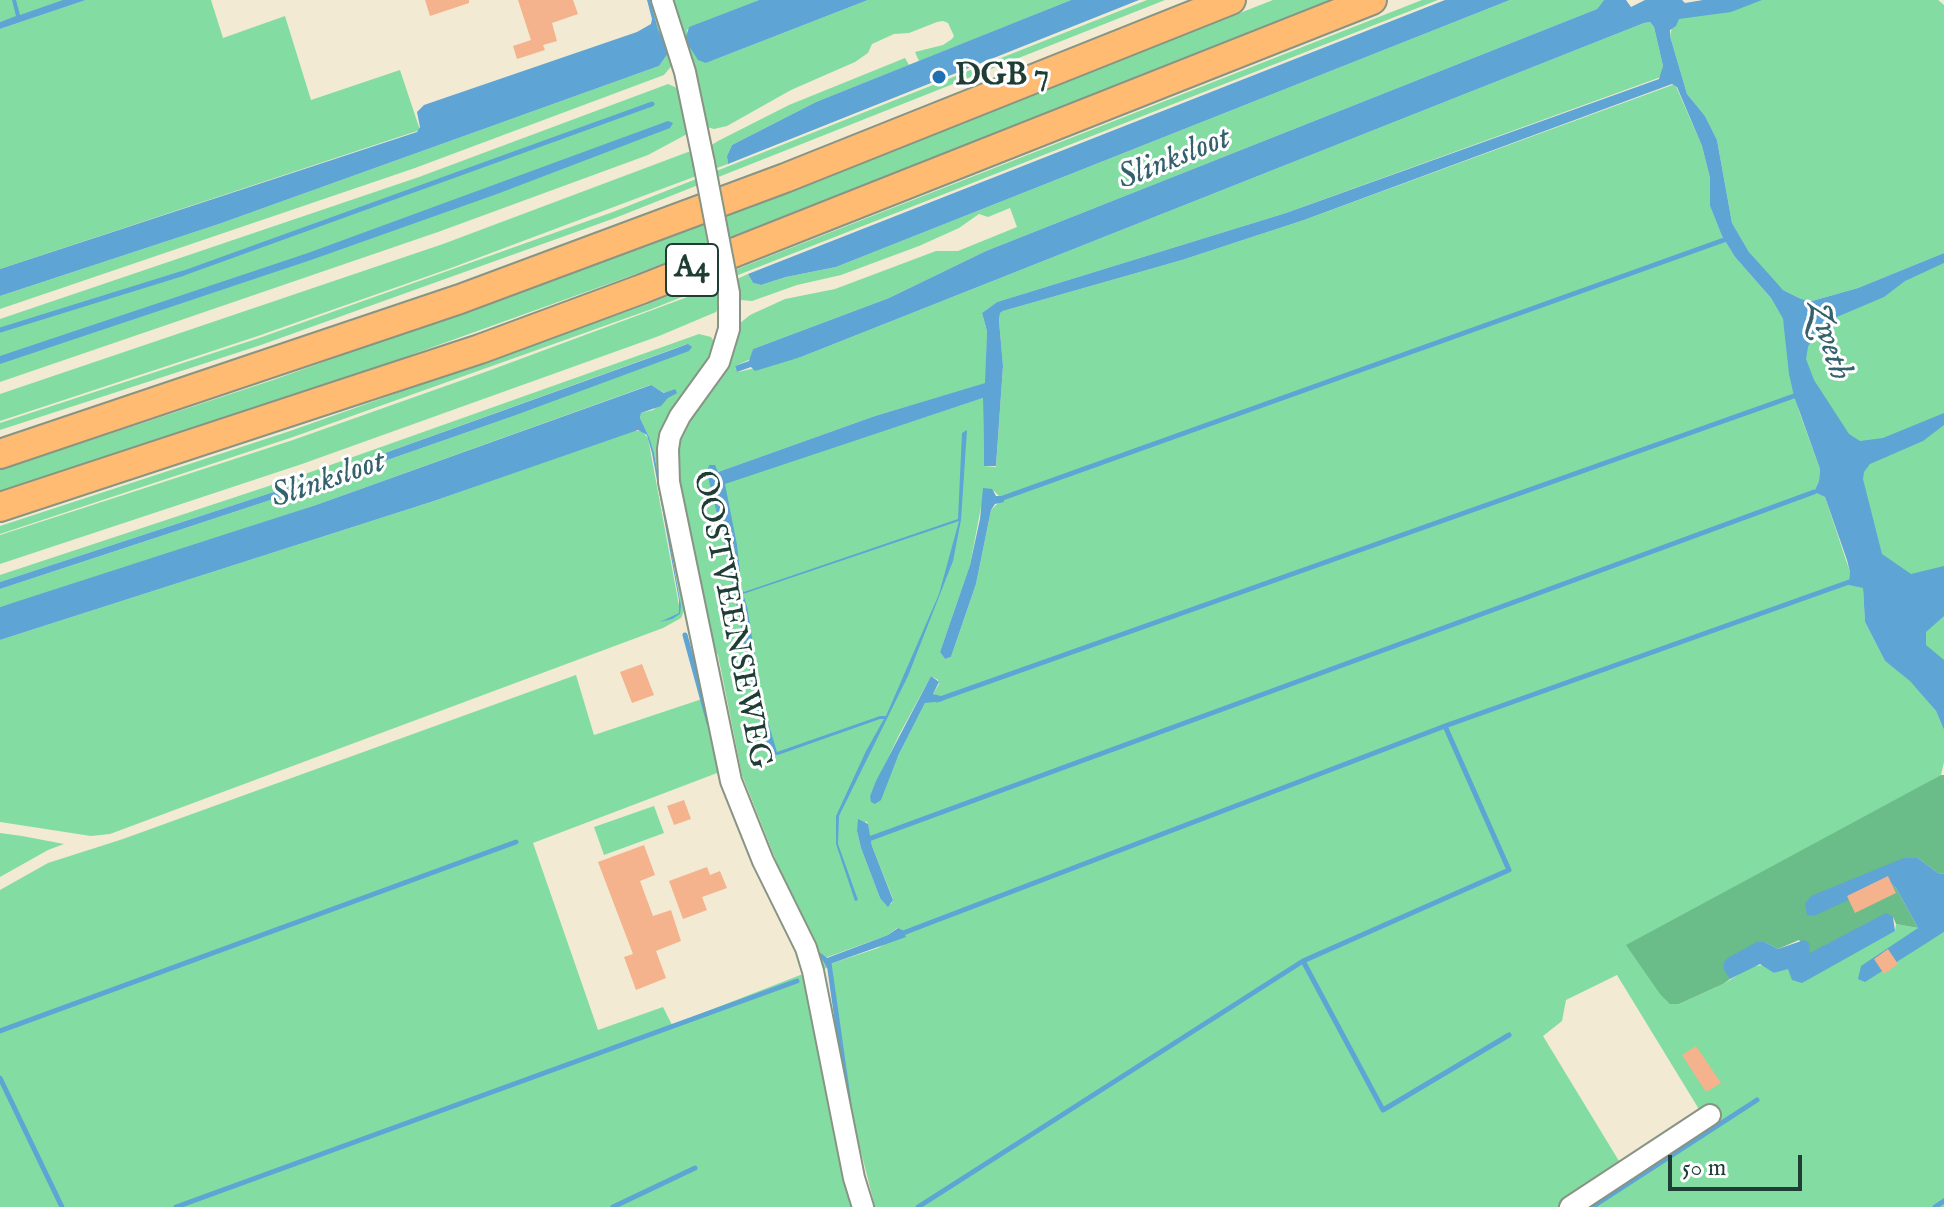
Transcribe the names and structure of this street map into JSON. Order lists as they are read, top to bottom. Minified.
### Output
{"streets":{"highway":["A4"],"street":["OOSTVEENSEWEG"]},"water":["Slinksloot","Zweth"],"places":["DGB 7"],"scale_bar":"50 m"}
